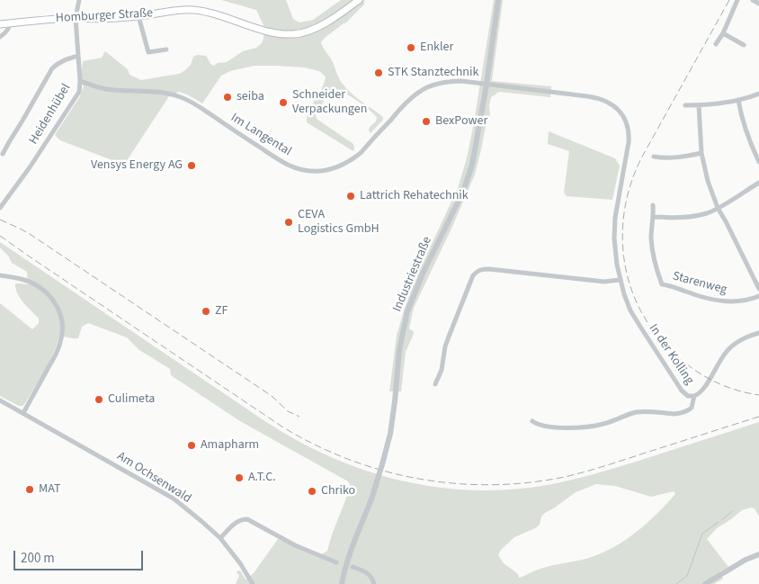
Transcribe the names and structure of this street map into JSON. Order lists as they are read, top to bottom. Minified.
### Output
{"streets":{"main road":["Homburger Straße"],"street":["Heidenhübel","Im Langental","Industriestraße","Starenweg","In der Kolling","Am Ochsenwald"]},"crossings":[["Homburger Straße","Heidenhübel"],["Heidenhübel","Im Langental"],["Im Langental","Industriestraße"],["Im Langental","In der Kolling"],["Industriestraße","In der Kolling"]],"places":["Enkler","STK Stanztechnik","seiba","Schneider Verpackungen","BexPower","Vensys Energy AG","Lattrich Rehatechnik","CEVA Logistics GmbH","ZF","Culimeta","Amapharm","A.T.C.","MAT","Chriko"],"scale_bar":"200 m"}
